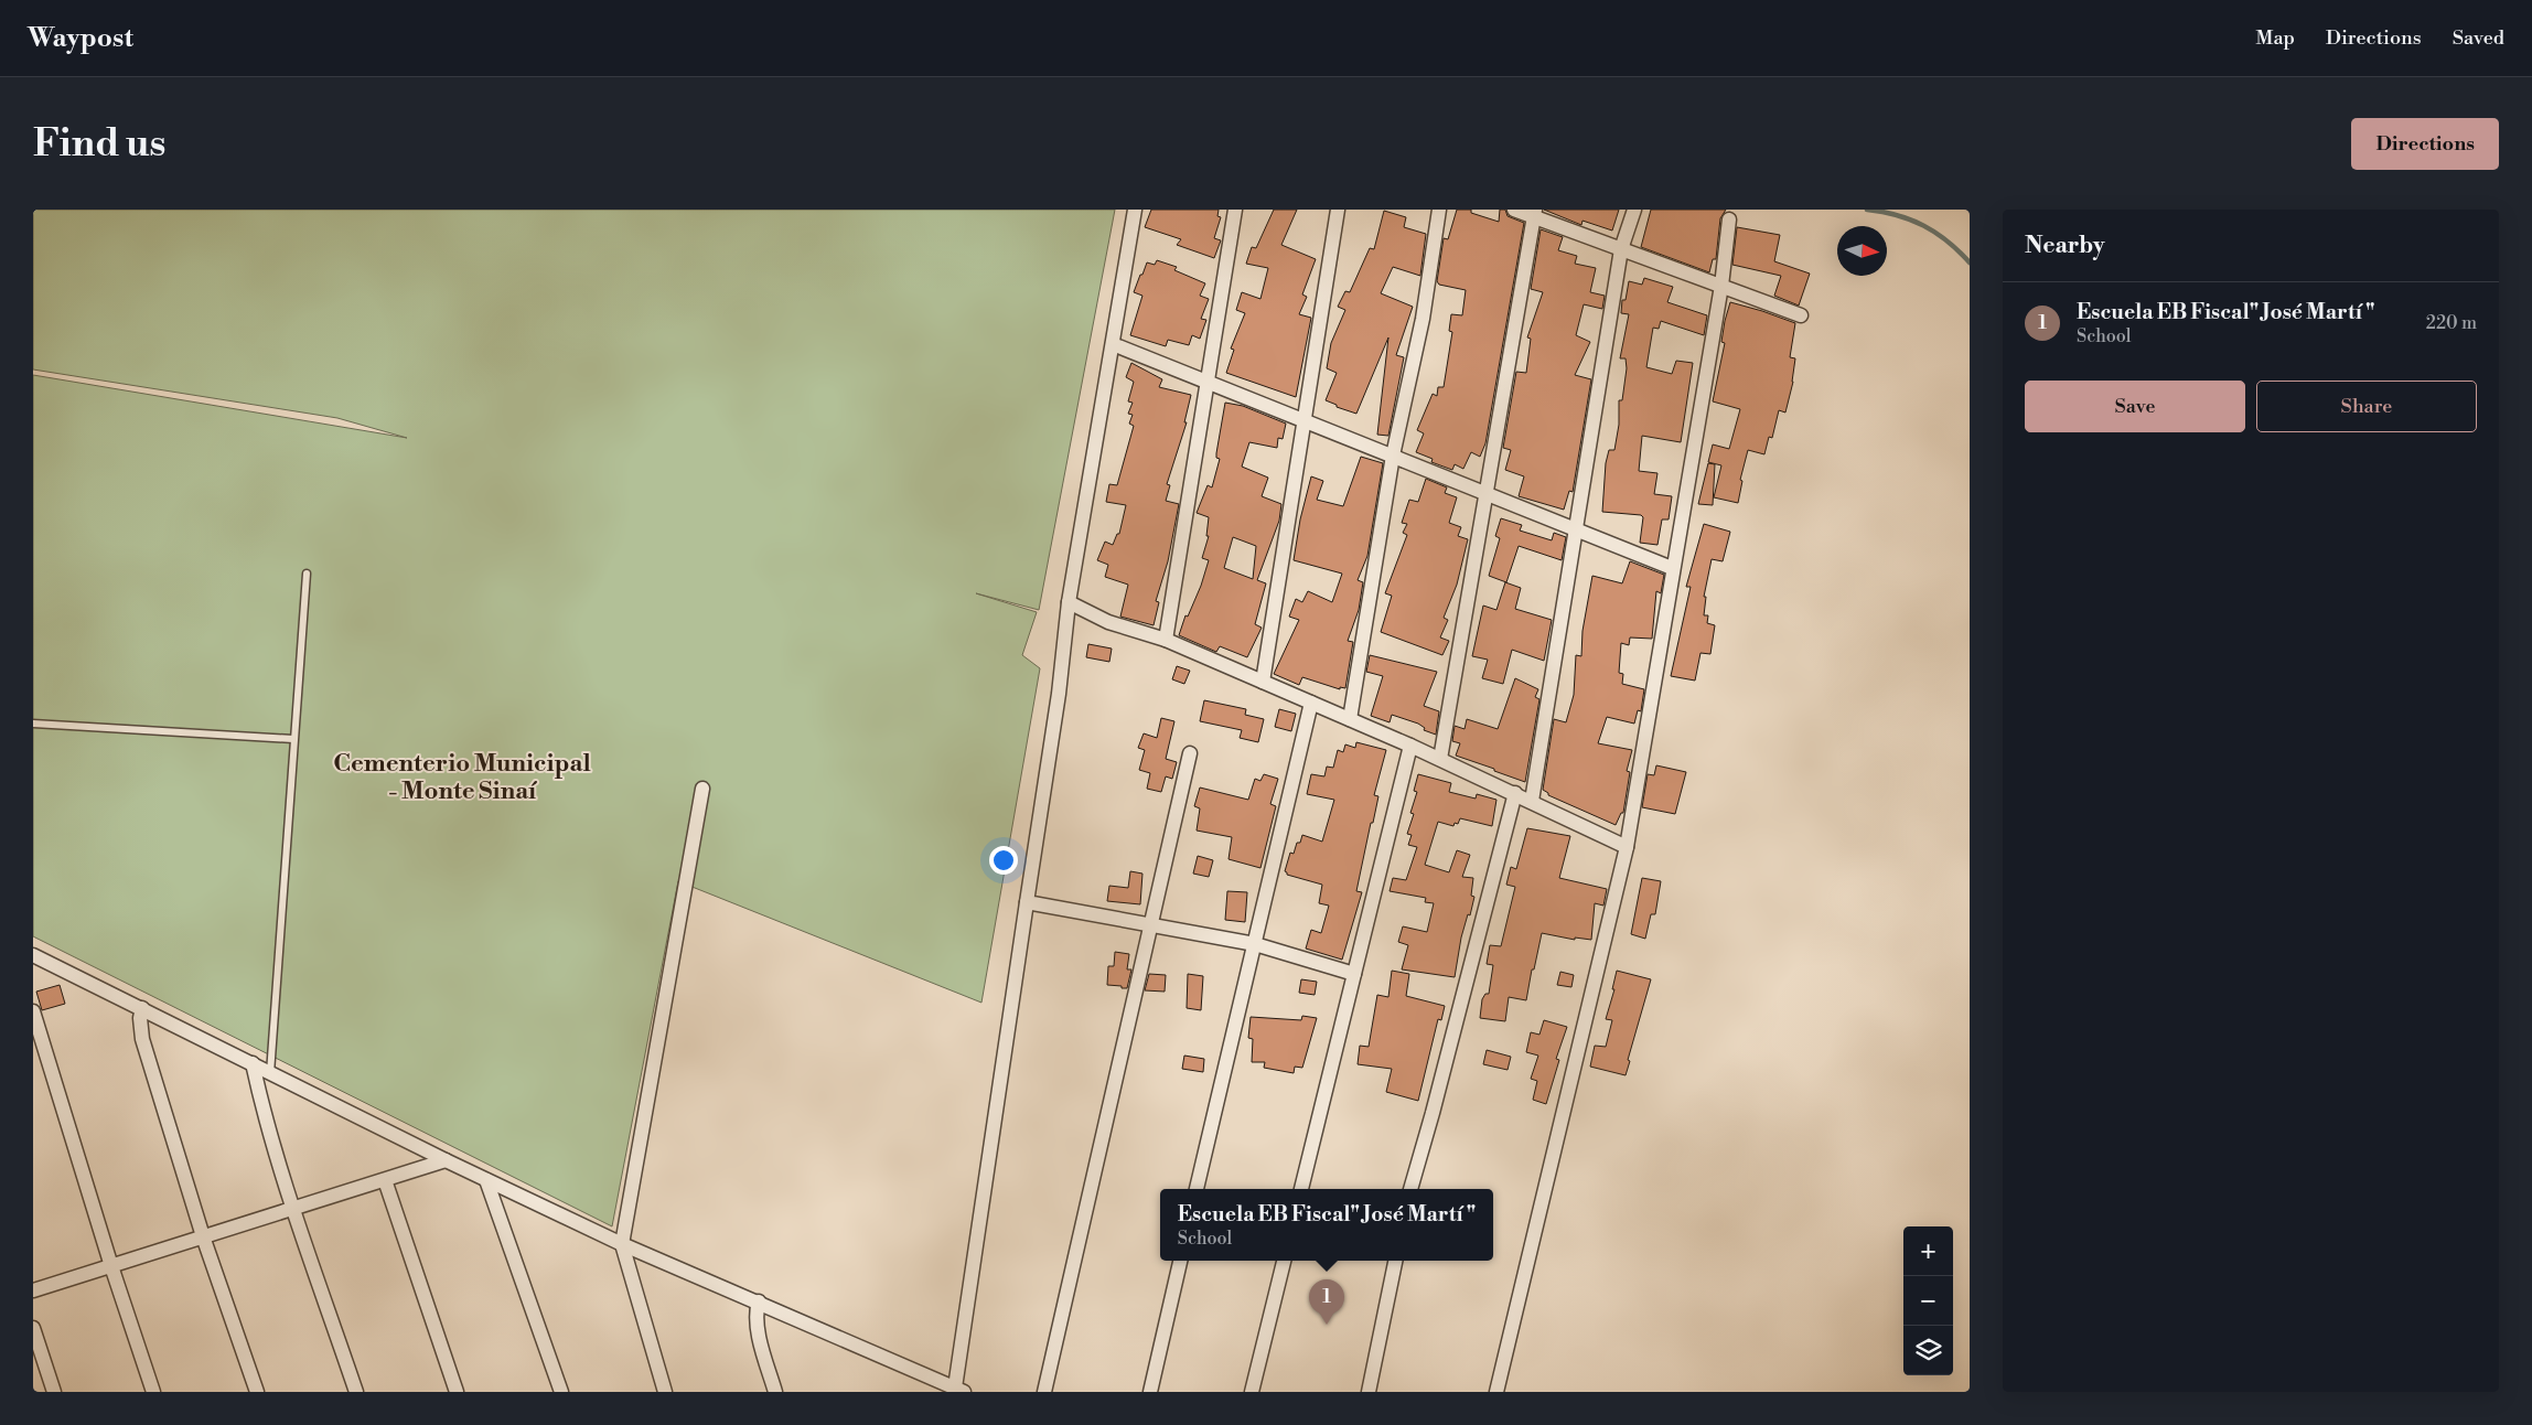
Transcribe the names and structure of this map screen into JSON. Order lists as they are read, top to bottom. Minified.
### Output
{"districts":["Cementerio Municipal - Monte Sinaí"],"north":"right","page":{"header":"Waypost","nav":["Map","Directions","Saved"],"buttons":["Directions",["Save","Share"]],"title":"Find us","heading":"Nearby","list":[{"mark":"1","name":"Escuela EB Fiscal\" José Martí \"","note":"School","value":"220 m"}],"popup":["Escuela EB Fiscal\" José Martí \"","School"],"map_buttons":["+","−"],"pins":"1"}}
